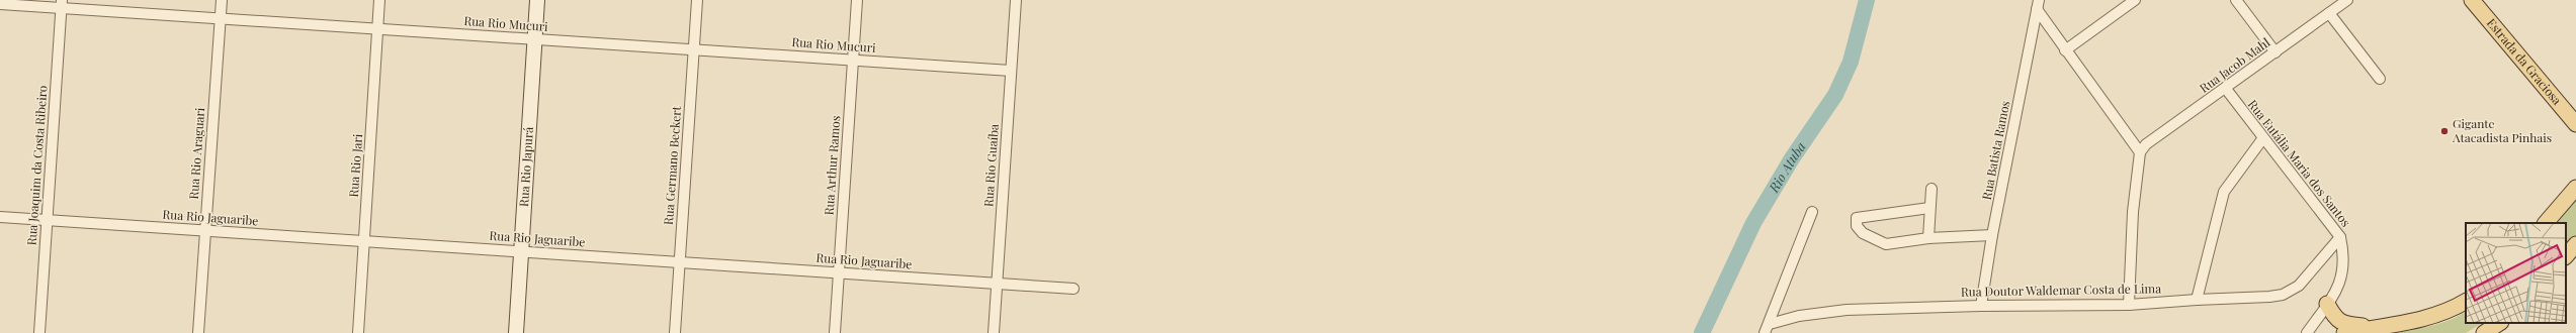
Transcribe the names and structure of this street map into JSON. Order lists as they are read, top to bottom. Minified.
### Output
{"streets":{"main road":["Estrada da Graciosa"],"street":["Rua Rio Mucuri","Rua Jacob Mahl","Rua Batista Ramos","Rua Rio Araguari","Rua Eutália Maria dos Santos","Rua Joaquim da Costa Ribeiro","Rua Rio Jari","Rua Germano Beckert","Rua Arthur Ramos","Rua Rio Guaíba","Rua Rio Japurá","Rua Rio Jaguaribe","Rua Doutor Waldemar Costa de Lima"]},"crossings":[["Rua Rio Mucuri","Rua Rio Araguari"],["Rua Rio Mucuri","Rua Joaquim da Costa Ribeiro"],["Rua Rio Mucuri","Rua Rio Jari"],["Rua Rio Mucuri","Rua Germano Beckert"],["Rua Rio Mucuri","Rua Arthur Ramos"],["Rua Rio Mucuri","Rua Rio Guaíba"],["Rua Rio Mucuri","Rua Rio Japurá"],["Rua Jacob Mahl","Rua Eutália Maria dos Santos"],["Rua Batista Ramos","Rua Doutor Waldemar Costa de Lima"],["Rua Rio Araguari","Rua Rio Jaguaribe"],["Rua Eutália Maria dos Santos","Rua Doutor Waldemar Costa de Lima"],["Rua Joaquim da Costa Ribeiro","Rua Rio Jaguaribe"],["Rua Rio Jari","Rua Rio Jaguaribe"],["Rua Germano Beckert","Rua Rio Jaguaribe"],["Rua Arthur Ramos","Rua Rio Jaguaribe"],["Rua Rio Guaíba","Rua Rio Jaguaribe"],["Rua Rio Japurá","Rua Rio Jaguaribe"]],"water":["Rio Atuba"],"places":["Gigante Atacadista Pinhais"]}
